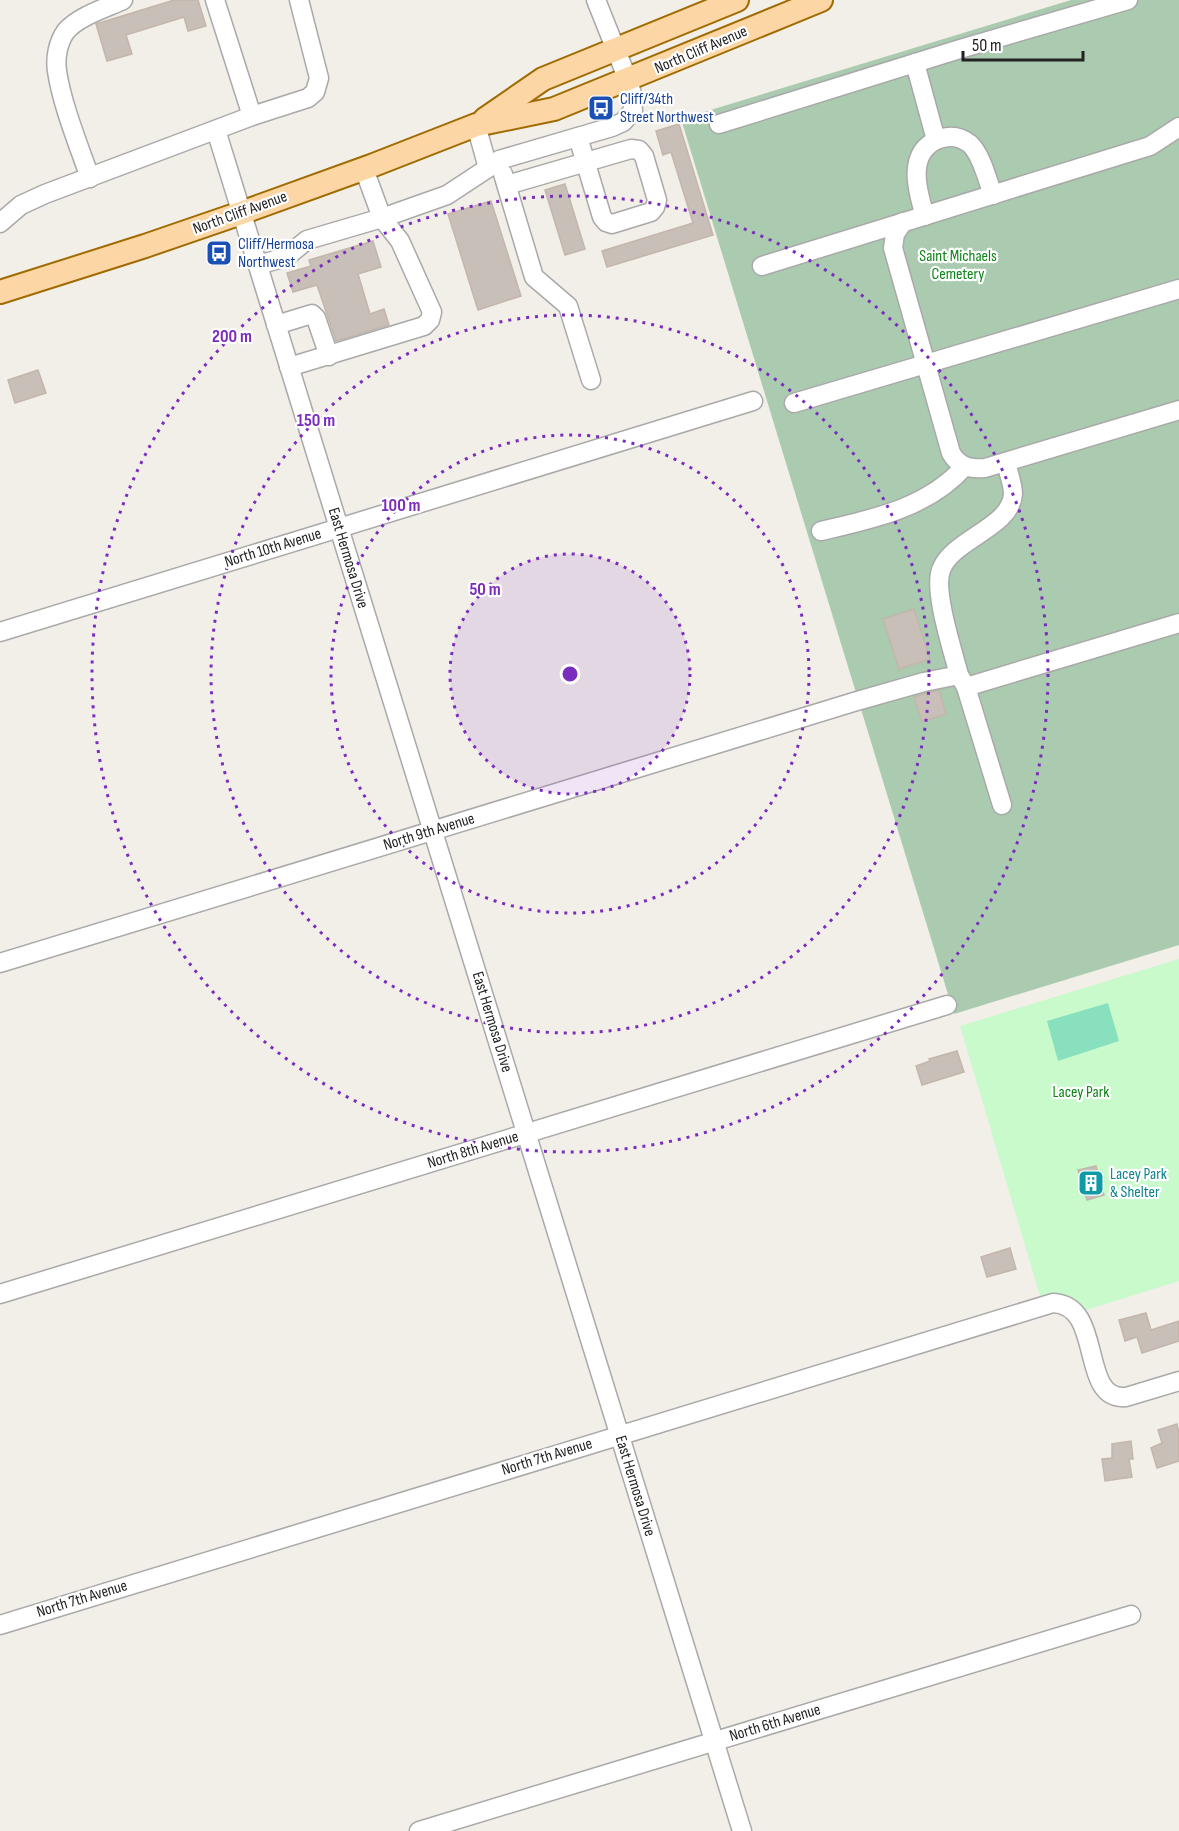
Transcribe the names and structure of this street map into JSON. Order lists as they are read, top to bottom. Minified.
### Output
{"streets":{"main road":["North Cliff Avenue"],"street":["North 10th Avenue","East Hermosa Drive","North 9th Avenue","North 8th Avenue","North 7th Avenue","North 6th Avenue"]},"crossings":[["North Cliff Avenue","East Hermosa Drive"],["North 10th Avenue","East Hermosa Drive"],["East Hermosa Drive","North 9th Avenue"],["East Hermosa Drive","North 8th Avenue"],["East Hermosa Drive","North 7th Avenue"],["East Hermosa Drive","North 6th Avenue"]],"parks":["Saint Michaels Cemetery","Lacey Park"],"places":{"bus stop":["Cliff/34th Street Northwest","Cliff/Hermosa Northwest"],"building":["Lacey Park & Shelter"]},"scale_bar":"50 m","rings":["200 m","150 m","100 m","50 m"]}
